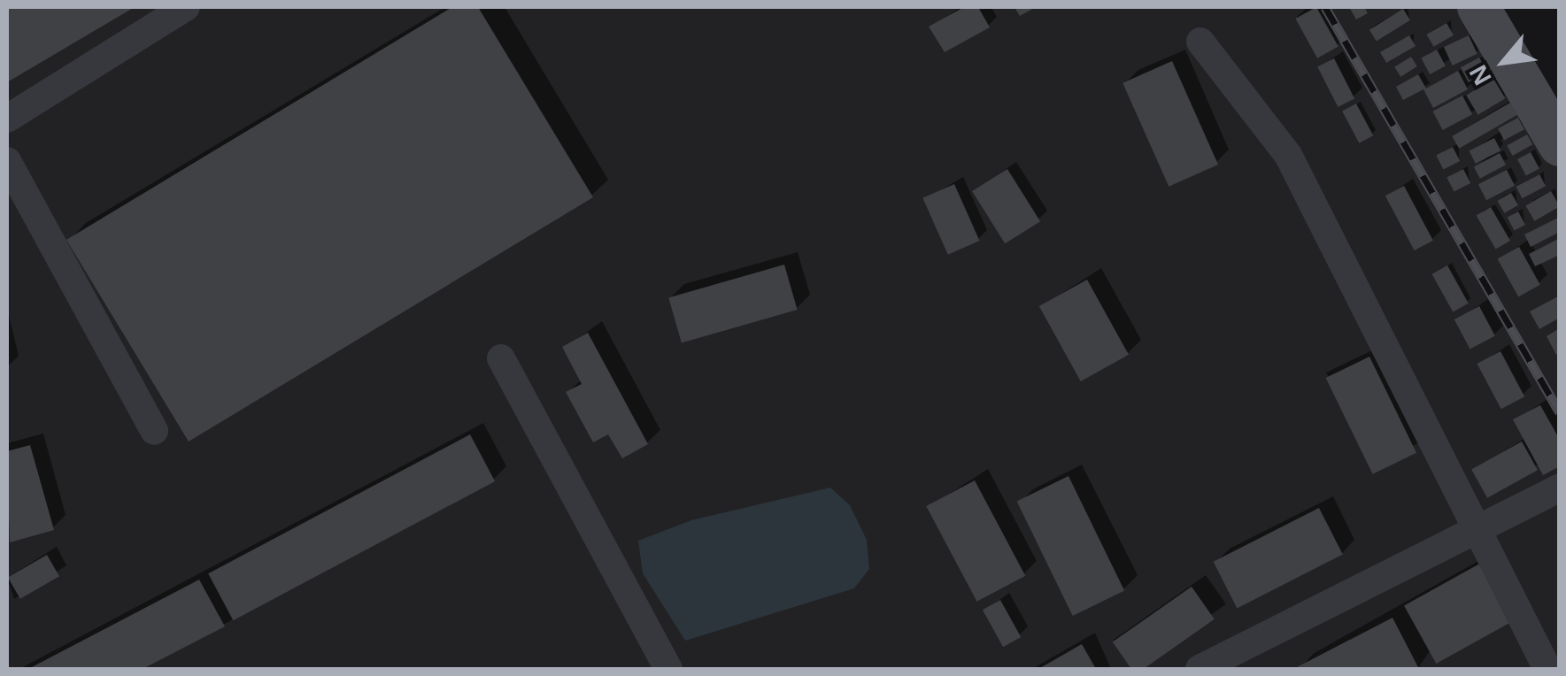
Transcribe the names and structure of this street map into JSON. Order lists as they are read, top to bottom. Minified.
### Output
{"north":"bottom left"}
